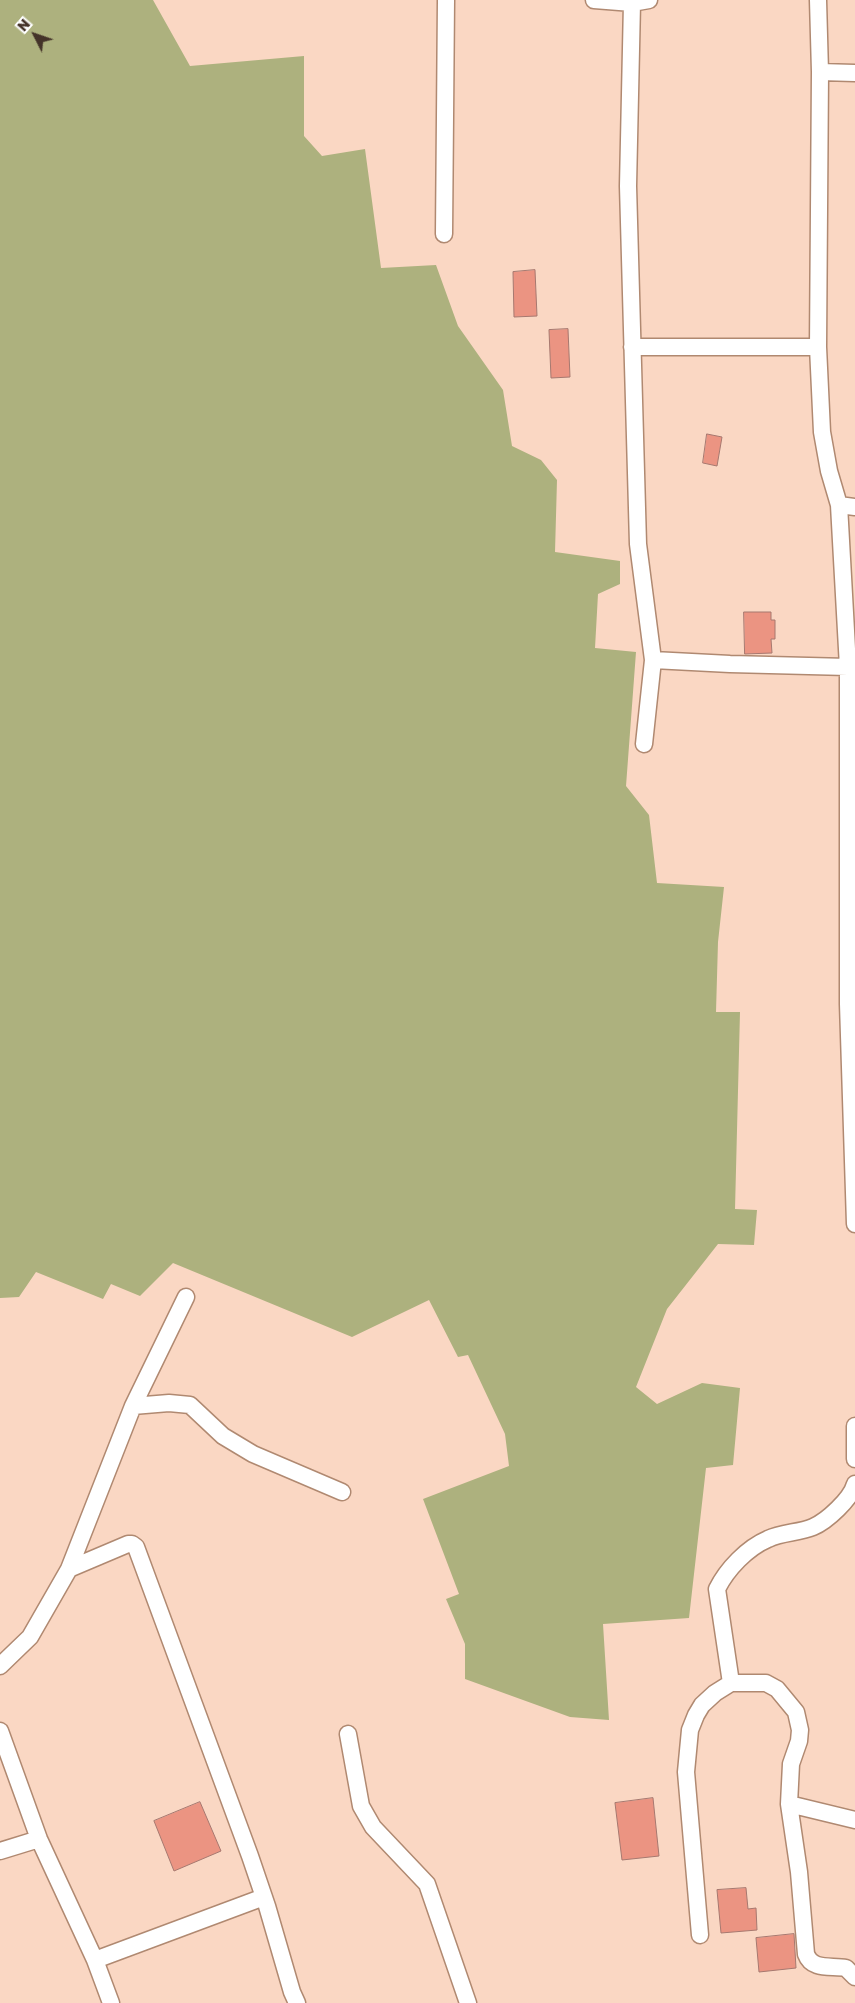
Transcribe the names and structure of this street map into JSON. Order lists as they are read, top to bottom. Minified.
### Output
{"north":"top left"}
